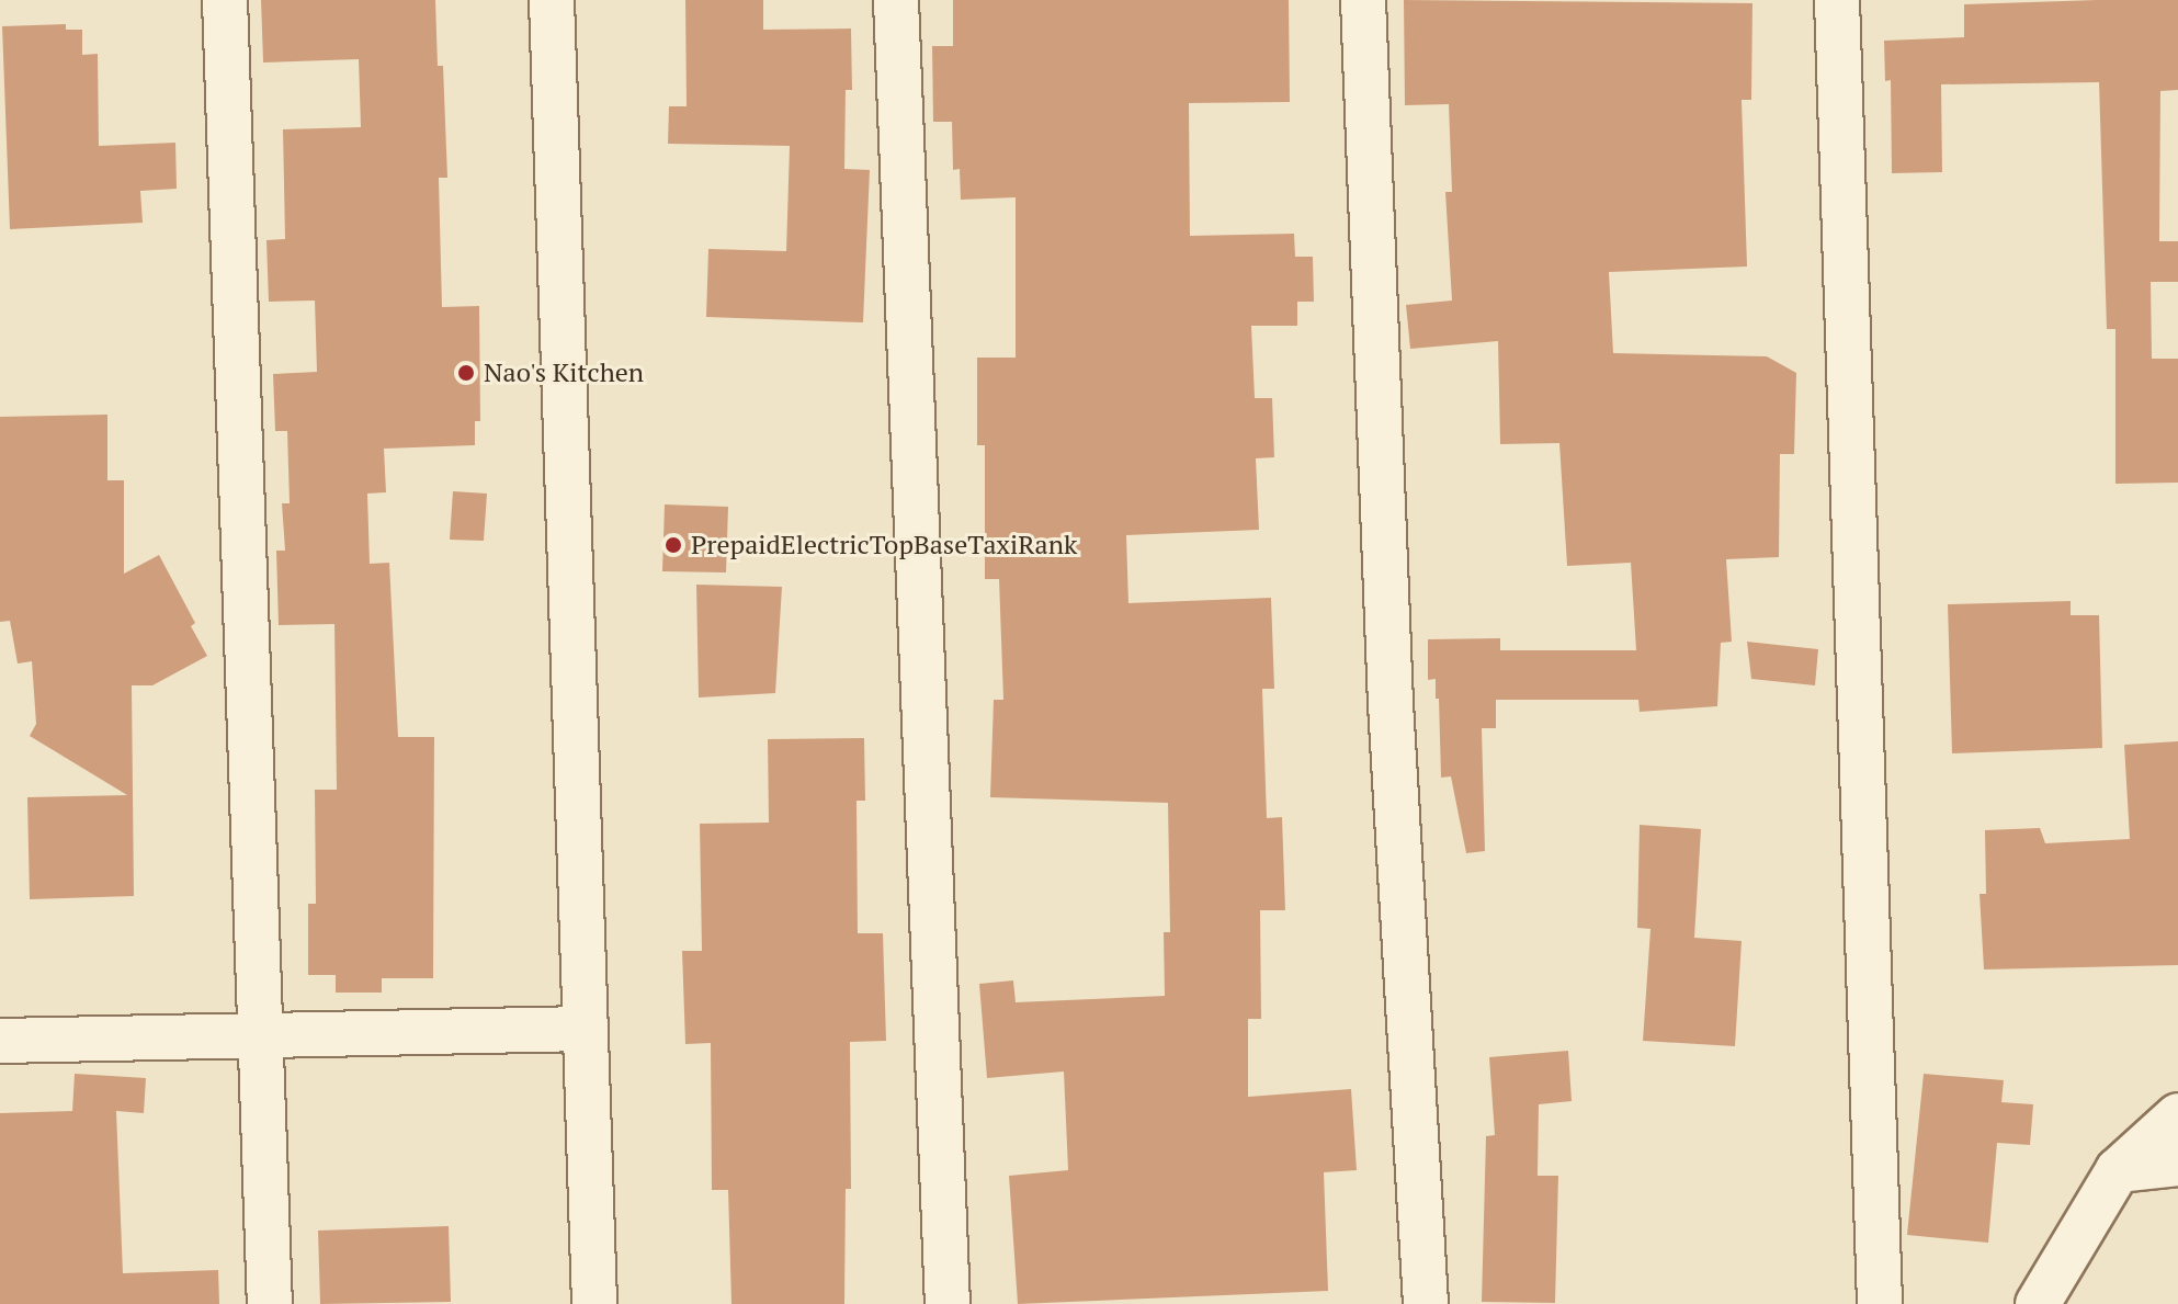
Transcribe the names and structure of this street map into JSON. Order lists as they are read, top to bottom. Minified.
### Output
{"places":["Nao's Kitchen","PrepaidElectricTopBaseTaxiRank"]}
